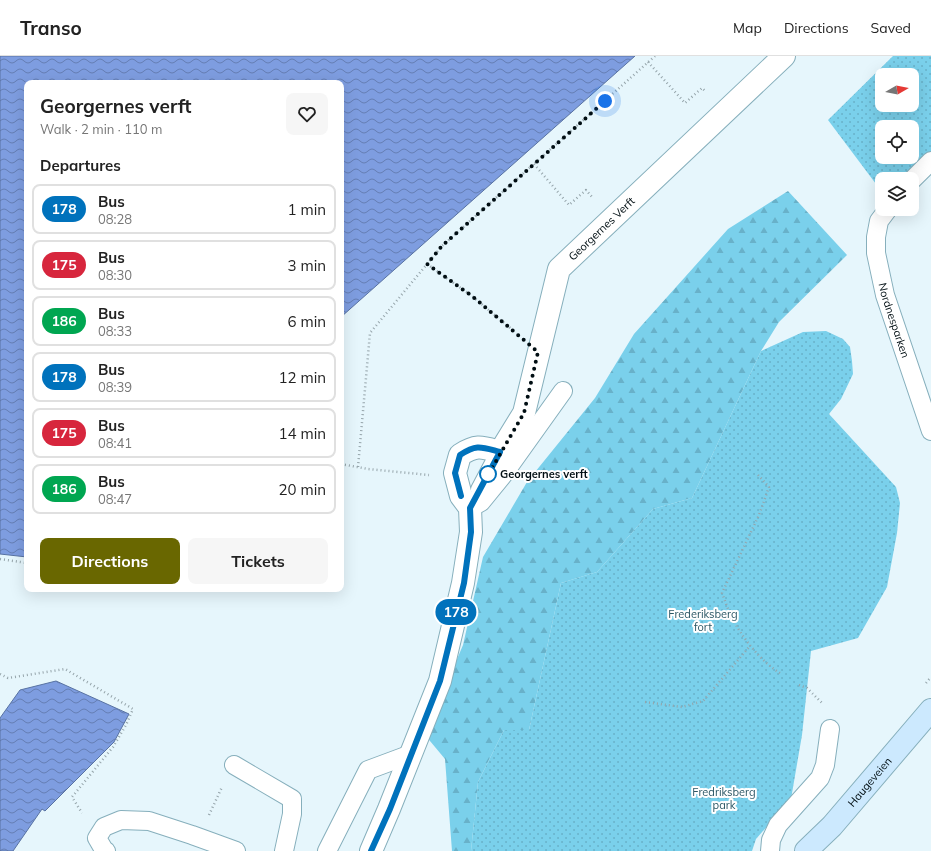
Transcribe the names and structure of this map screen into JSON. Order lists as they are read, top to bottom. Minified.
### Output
{"streets":{"main road":["Haugeveien"],"street":["Georgernes Verft"],"lane":["Nordnesparken"]},"parks":["Frederiksberg fort","Fredriksberg park"],"places":["Georgernes verft"],"lines":["bus line 178"],"north":"right","page":{"header":"Transo","nav":["Map","Directions","Saved"],"on_map":"178","heading":[["Georgernes verft","Walk · 2 min · 110 m"],"Departures"],"list":[{"mark":"178","name":"Bus","note":"08:28","value":"1 min"},{"mark":"175","name":"Bus","note":"08:30","value":"3 min"},{"mark":"186","name":"Bus","note":"08:33","value":"6 min"},{"mark":"178","name":"Bus","note":"08:39","value":"12 min"},{"mark":"175","name":"Bus","note":"08:41","value":"14 min"},{"mark":"186","name":"Bus","note":"08:47","value":"20 min"}],"buttons":["Directions","Tickets"]}}
